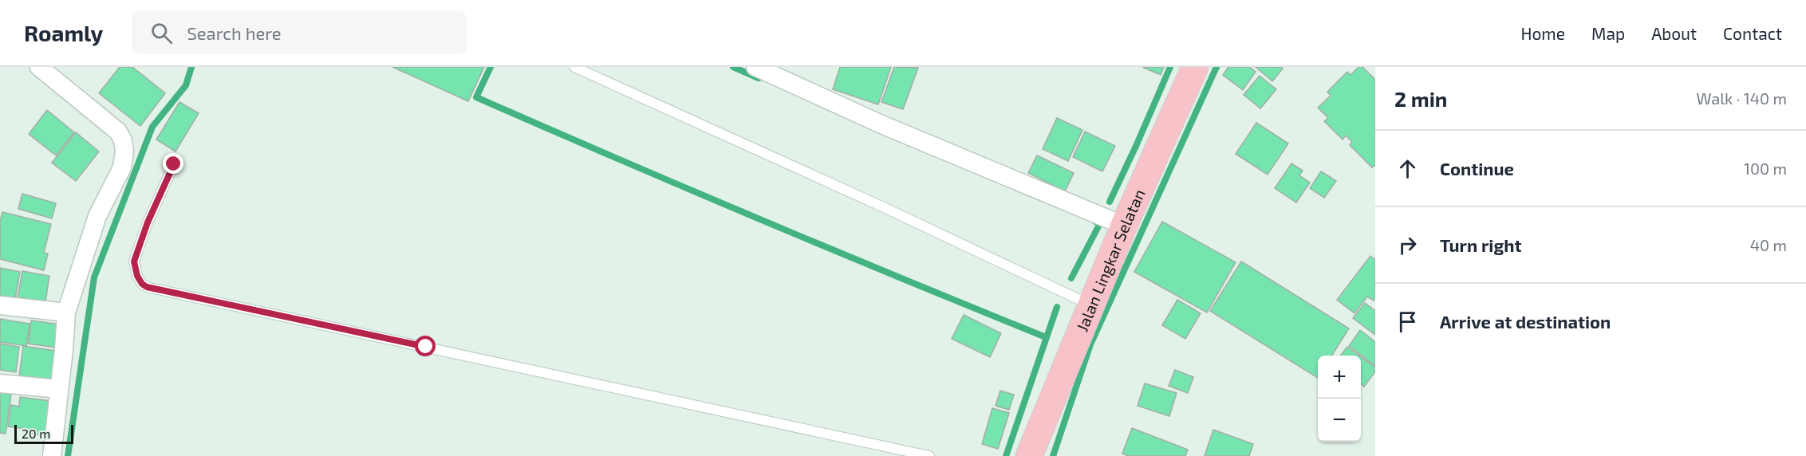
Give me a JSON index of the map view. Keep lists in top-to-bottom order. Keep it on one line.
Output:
{"streets":{"highway":["Jalan Lingkar Selatan"]},"scale_bar":"20 m","page":{"header":"Roamly","search":"Search here","nav":["Home","Map","About","Contact"],"heading":["2 min","Walk · 140 m"],"list":[["Continue","100 m"],["Turn right","40 m"],"Arrive at destination"],"map_buttons":["+","−"],"scale":"20 m"}}
